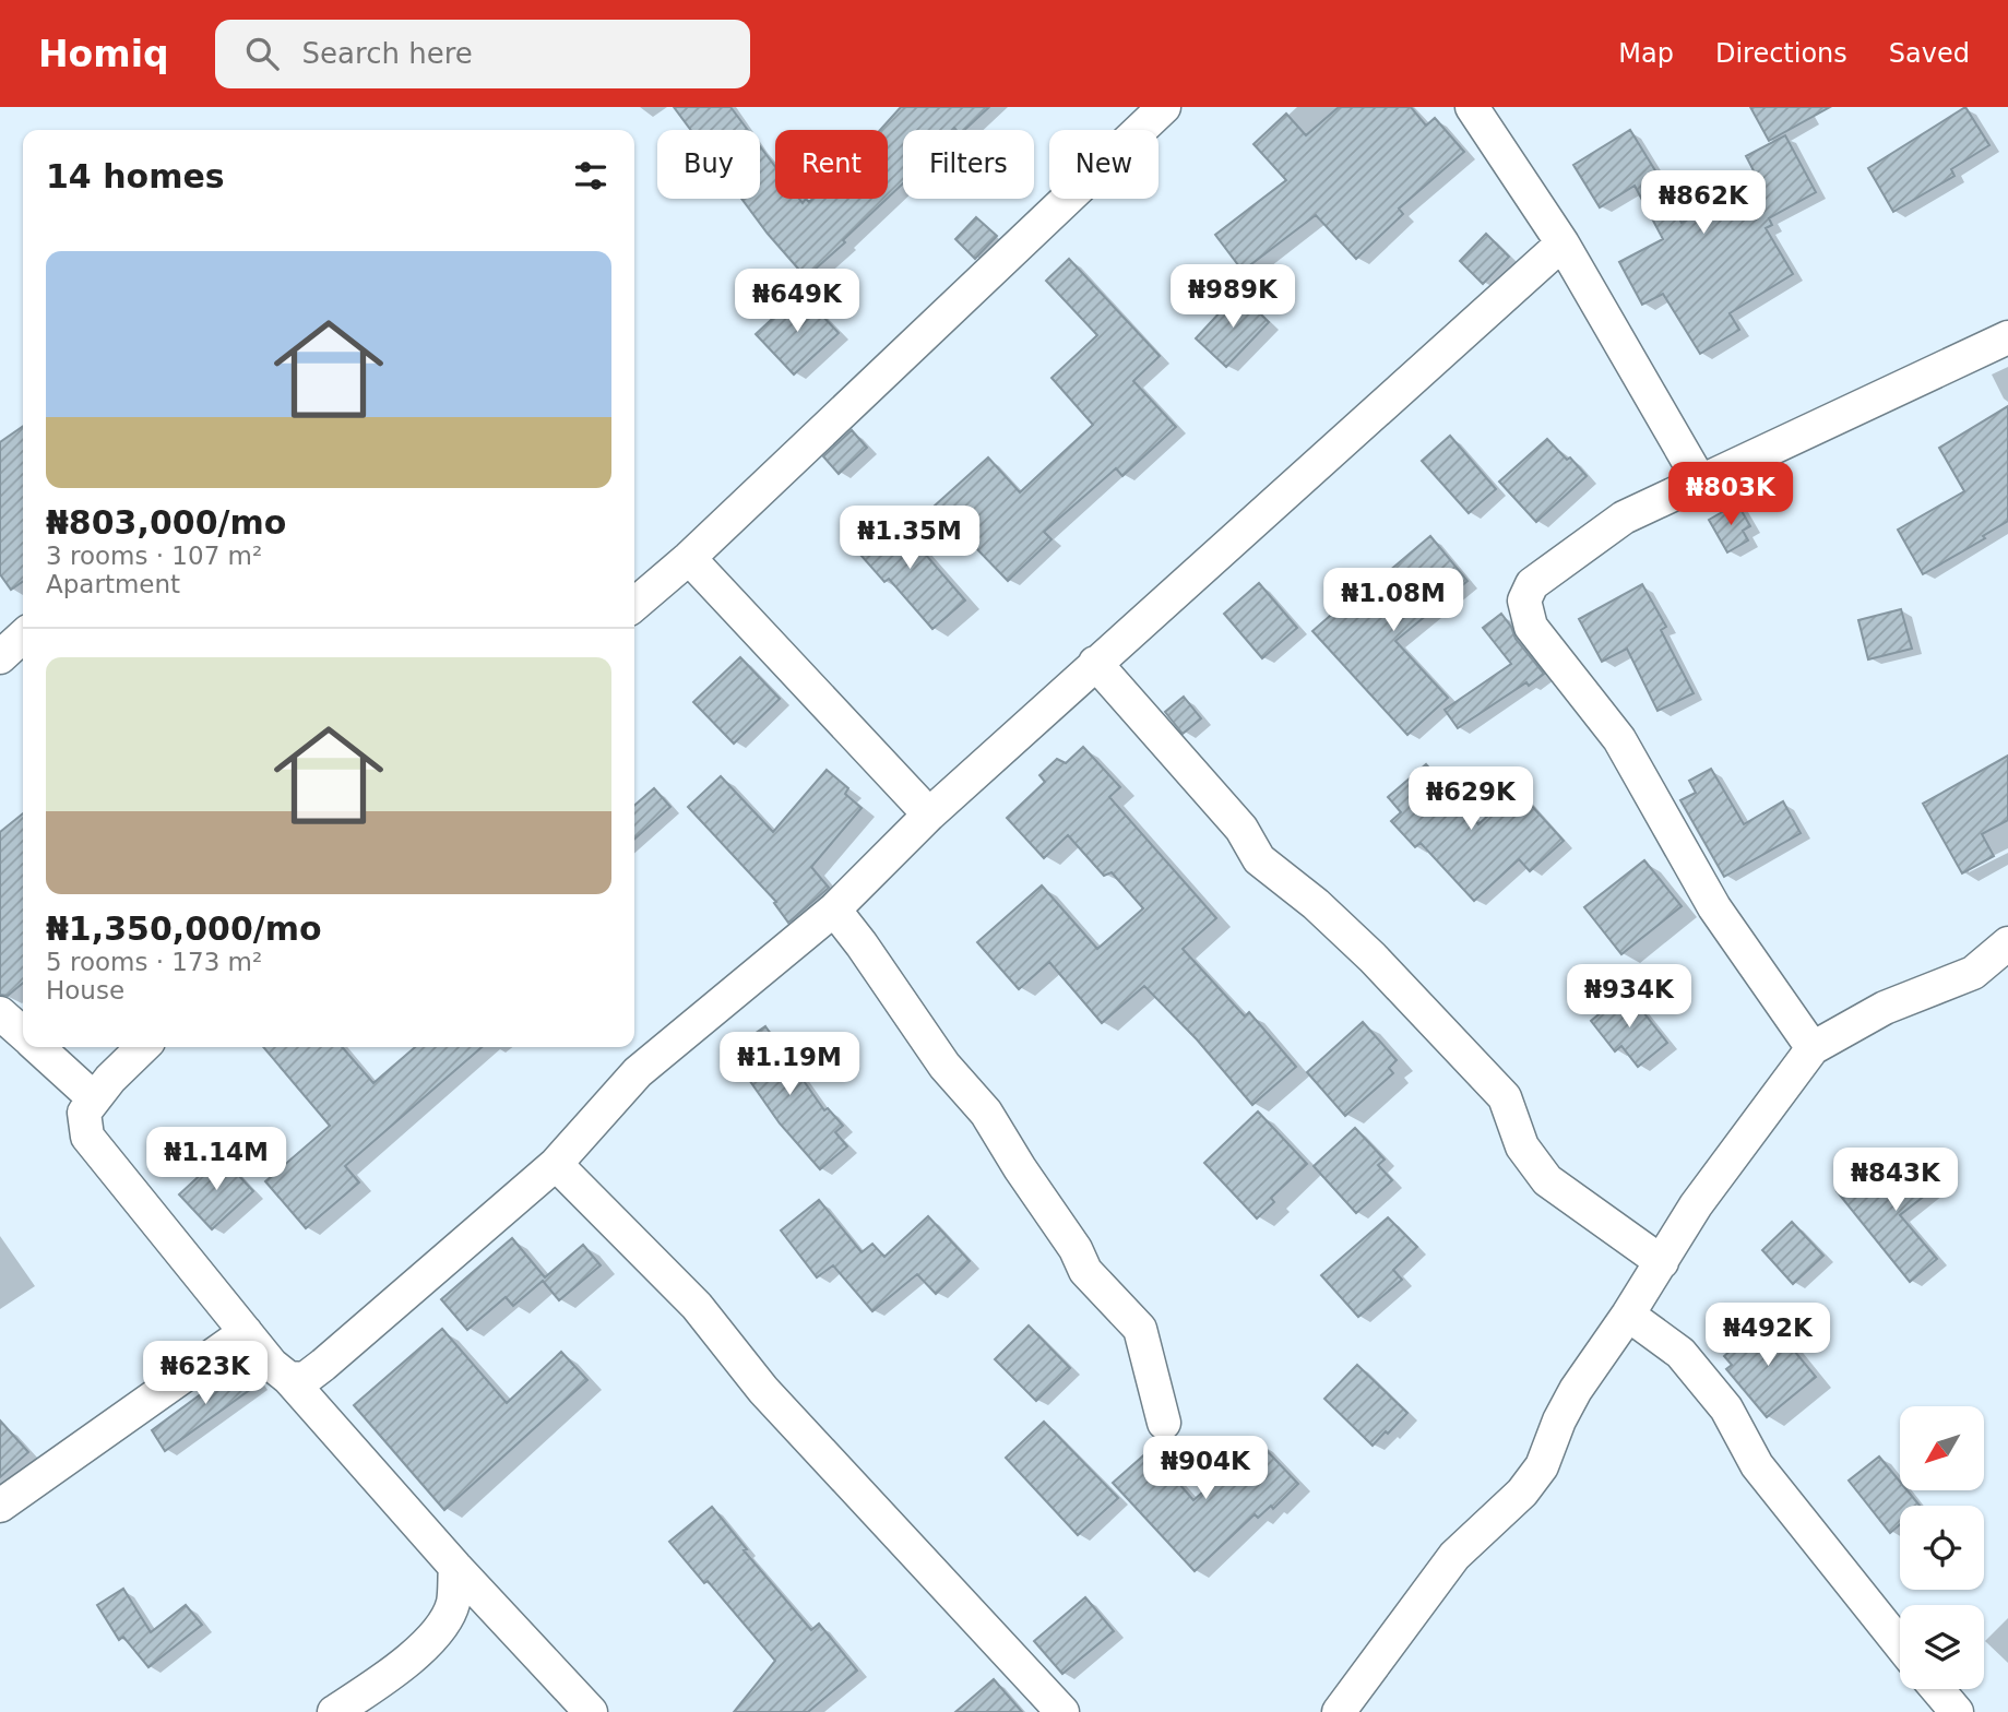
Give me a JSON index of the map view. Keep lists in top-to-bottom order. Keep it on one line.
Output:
{"north":"bottom left","page":{"header":"Homiq","search":"Search here","nav":["Map","Directions","Saved"],"chip":["Buy","Rent","Filters","New"],"heading":"14 homes","price":["₦862K","₦989K","₦649K","₦803K","₦1.35M","₦1.08M","₦629K","₦934K","₦1.19M","₦1.14M","₦843K","₦492K","₦623K","₦904K"],"list":[{"name":"₦803,000/mo","note":"3 rooms · 107 m² · Apartment"},{"name":"₦1,350,000/mo","note":"5 rooms · 173 m² · House"}]}}
